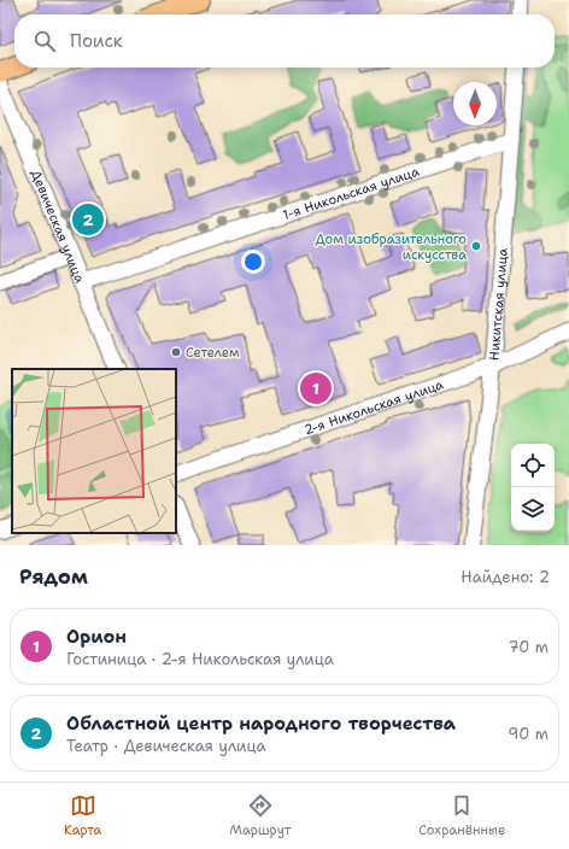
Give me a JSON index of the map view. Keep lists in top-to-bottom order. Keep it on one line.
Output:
{"streets":{"street":["1-я Никольская улица","Девическая улица","Никитская улица","2-я Никольская улица"]},"crossings":[["1-я Никольская улица","Девическая улица"],["1-я Никольская улица","Никитская улица"],["Никитская улица","2-я Никольская улица"]],"places":["Дом изобразительного искусства","Сетелем"],"north":"bottom","page":{"search":"Поиск","pins":["2","1"],"heading":["Рядом","Найдено: 2"],"list":[{"mark":"1","name":"Орион","note":"Гостиница · 2-я Никольская улица","value":"70 m"},{"mark":"2","name":"Областной центр народного творчества","note":"Театр · Девическая улица","value":"90 m"}],"nav":["Карта","Маршрут","Сохранённые"]}}
